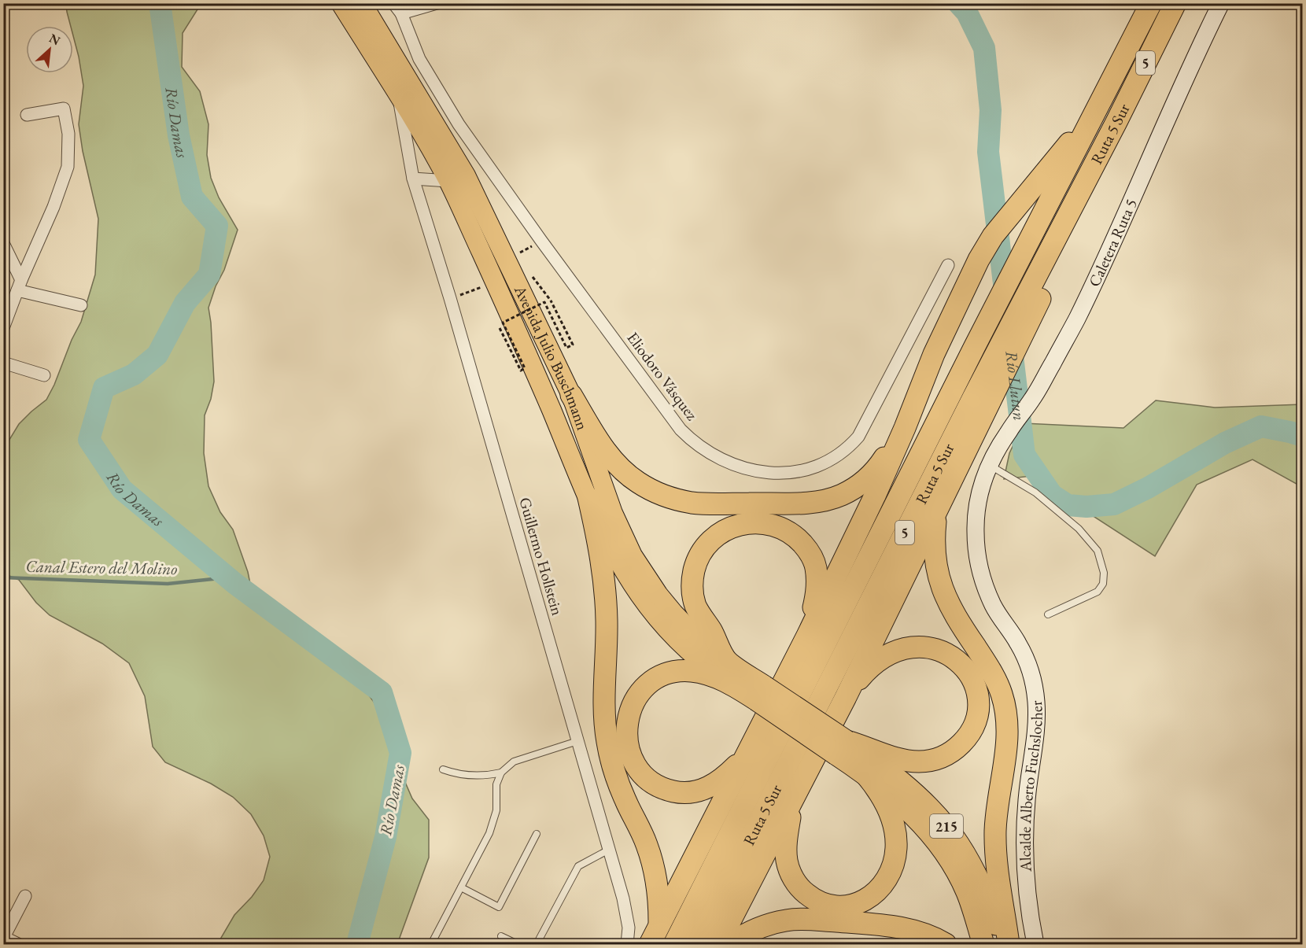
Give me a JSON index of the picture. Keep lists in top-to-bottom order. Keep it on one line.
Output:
{"streets":{"highway":["5","Ruta 5 Sur","Avenida Julio Buschmann","215"],"street":["Caletera Ruta 5","Eliodoro Vásquez","Guillermo Hollstein","Alcalde Alberto Fuchslocher"]},"crossings":[["Caletera Ruta 5","Alcalde Alberto Fuchslocher"],["Avenida Julio Buschmann","Guillermo Hollstein"]],"water":["Río Damas","Río Llutun","Canal Estero del Molino"],"north":"top right"}
